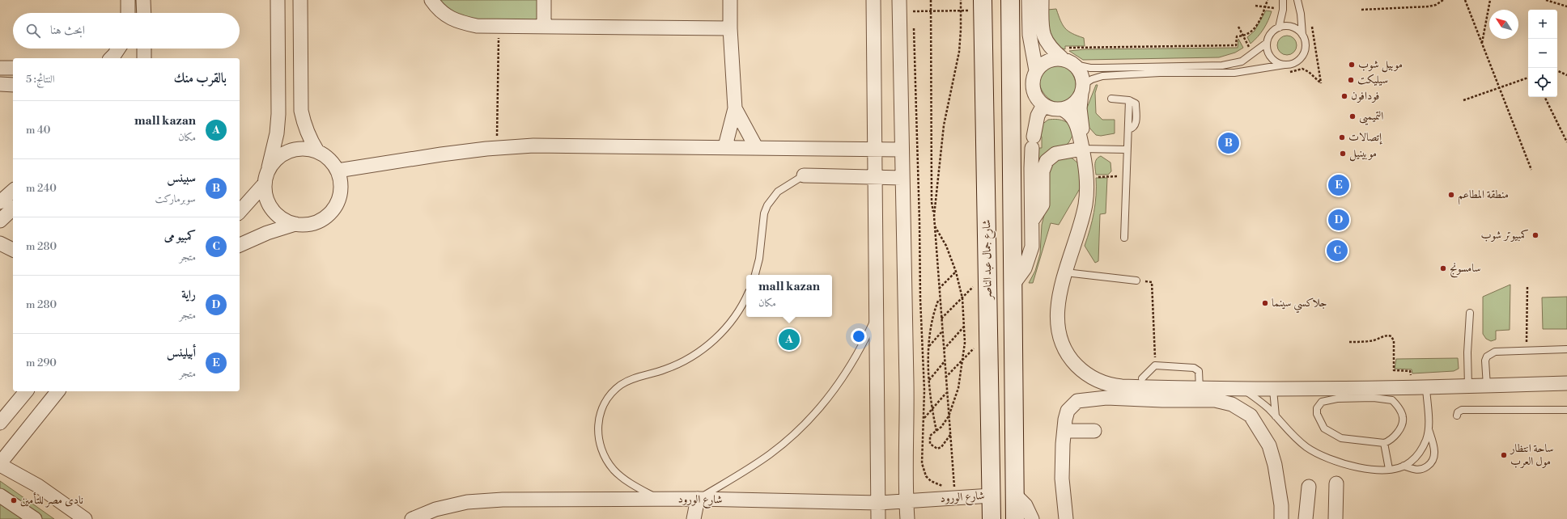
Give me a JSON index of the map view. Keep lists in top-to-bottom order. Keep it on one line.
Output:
{"streets":{"main road":["شارع جمال عبد الناصر"],"street":["شارع الورود"]},"crossings":[["شارع جمال عبد الناصر","شارع الورود"]],"places":["موبيل شوب","سيليكت","فودافون","التميميى","إتصالات","موبينيل","منطقة المطاعم","كمبيوتر شوب","سامسونج","جلاكسي سينما","ساحة انتظار مول العرب","نادى مصر للتأمين"],"north":"top left","page":{"map_buttons":["+","−"],"search":"ابحث هنا","heading":["بالقرب منك","النتائج: 5"],"list":[{"mark":"A","name":"mall kazan","note":"مكان","value":"40 m"},{"mark":"B","name":"سبينس","note":"سوبرماركت","value":"240 m"},{"mark":"C","name":"كمبيو مى","note":"متجر","value":"280 m"},{"mark":"D","name":"راية","note":"متجر","value":"280 m"},{"mark":"E","name":"أبيلينس","note":"متجر","value":"290 m"}],"pins":["B","E","D","C","A"],"popup":["mall kazan","مكان"]}}
